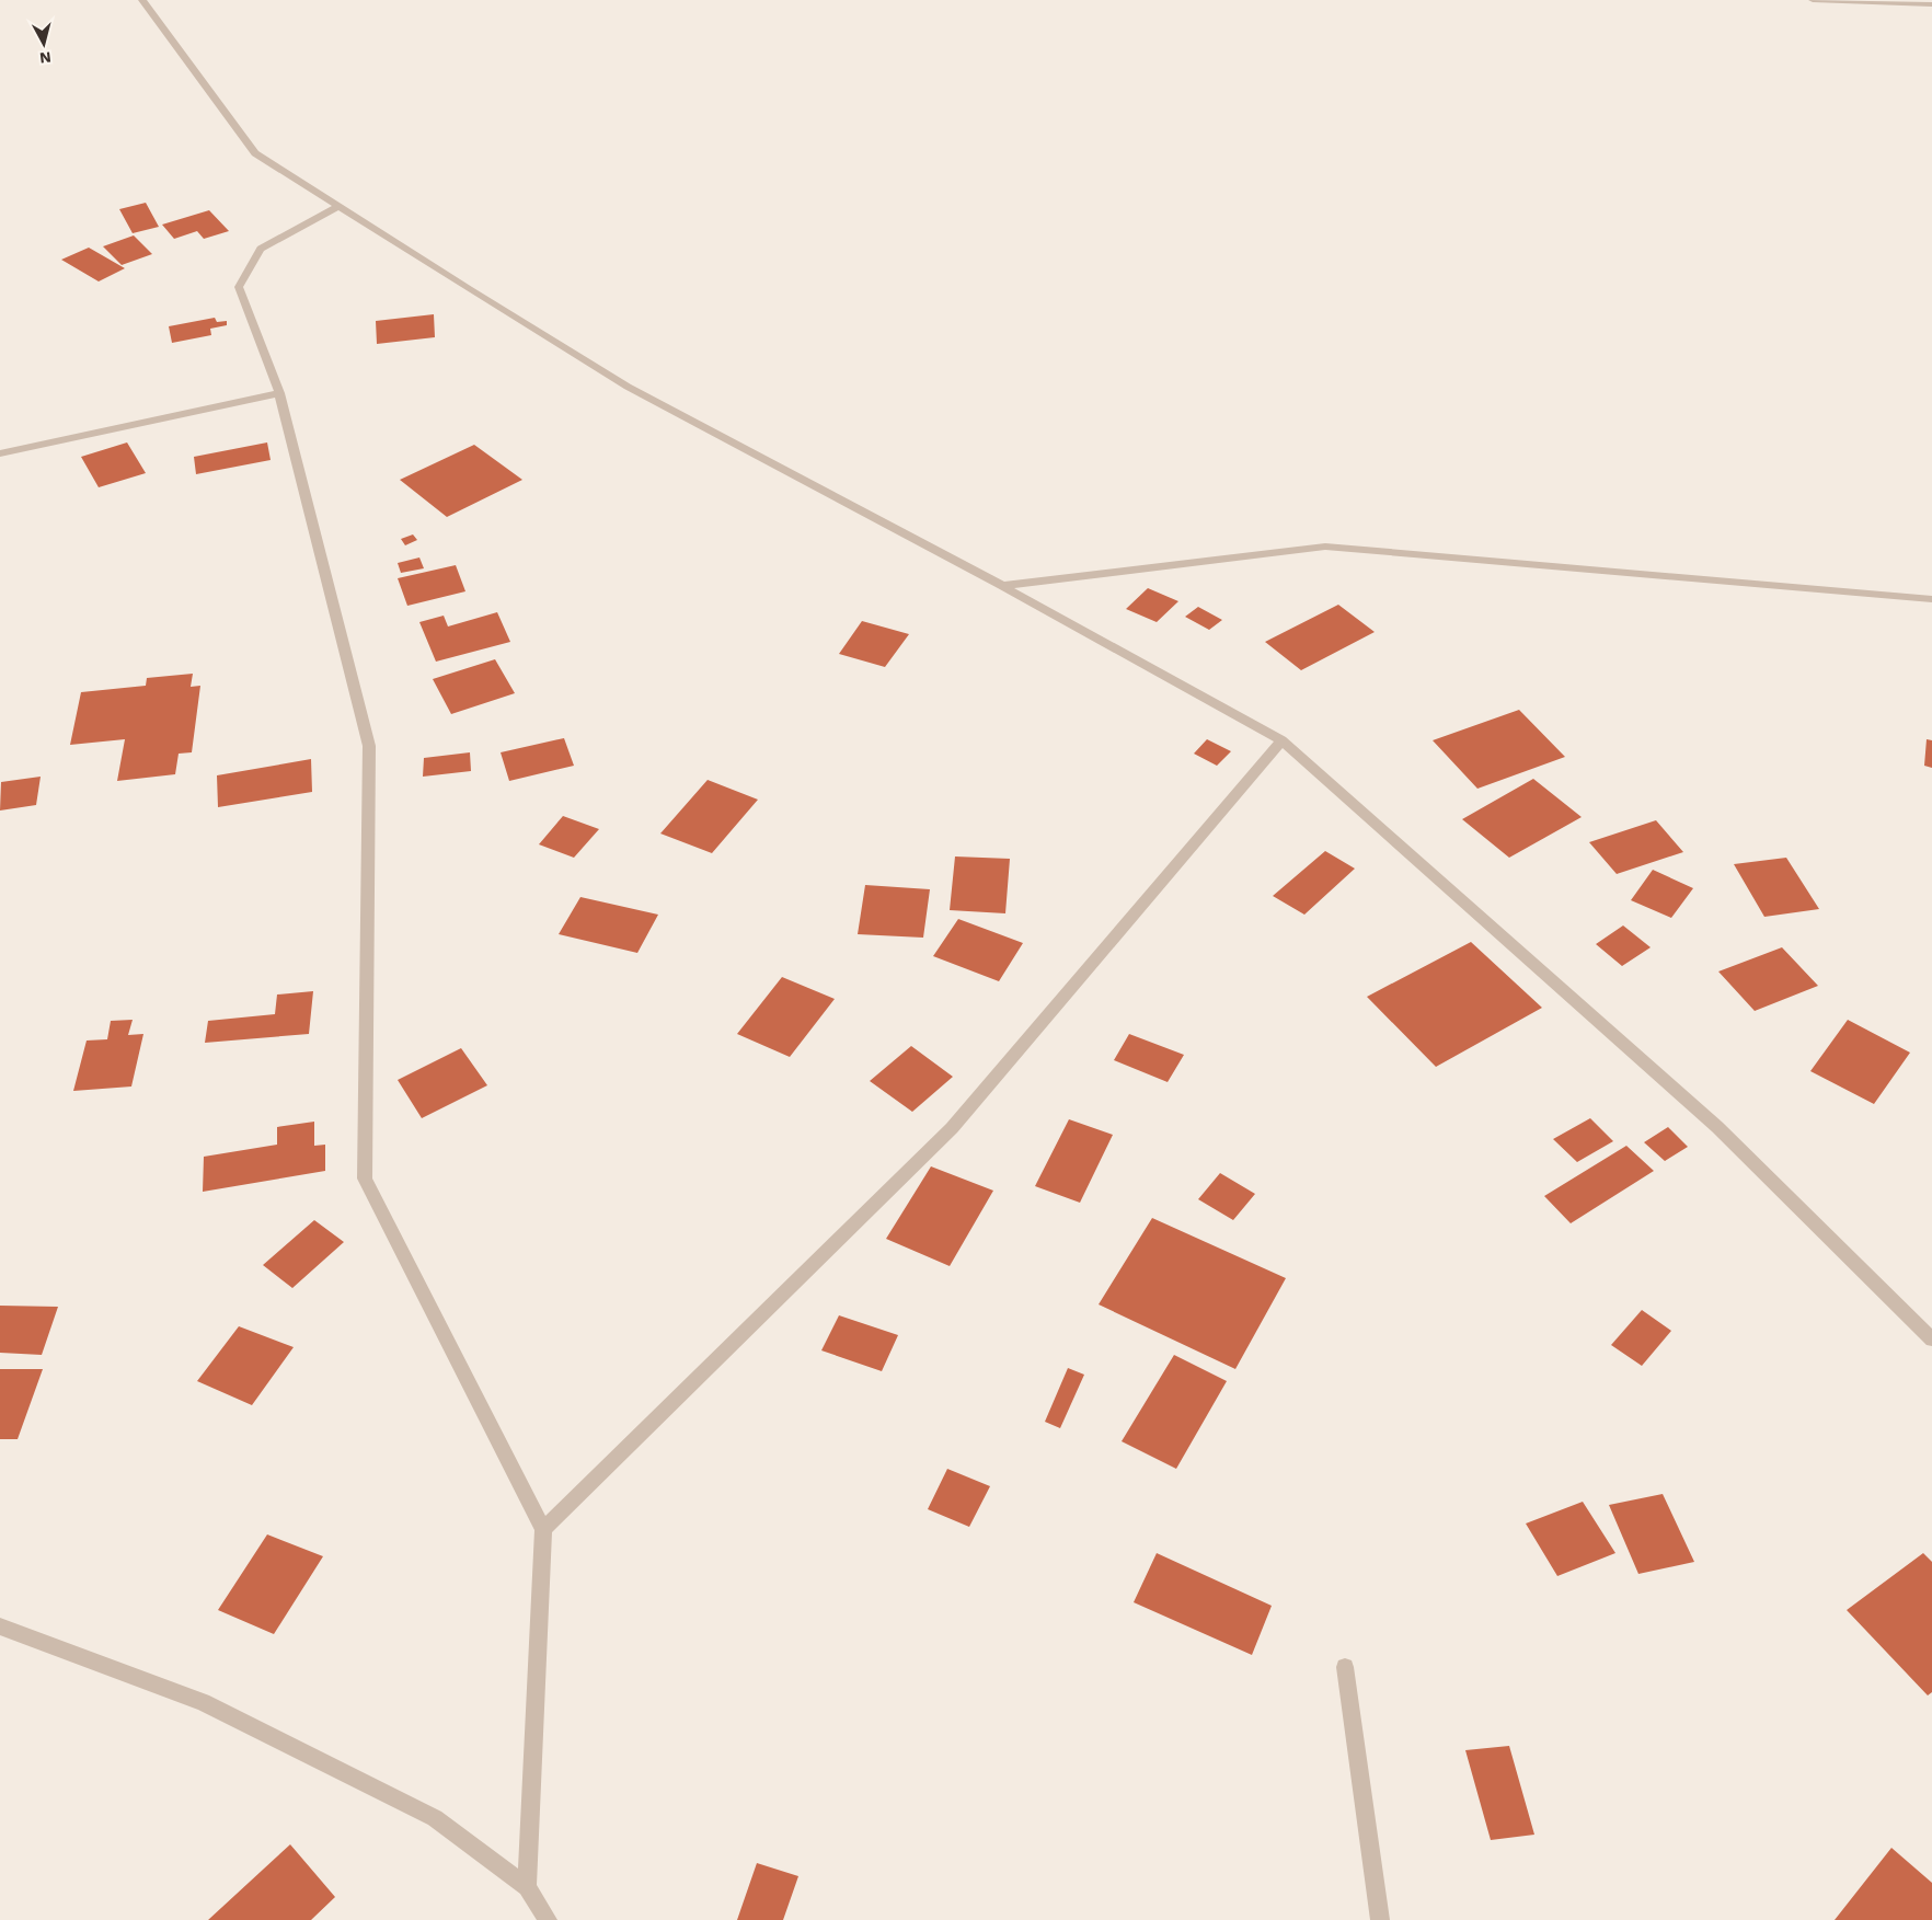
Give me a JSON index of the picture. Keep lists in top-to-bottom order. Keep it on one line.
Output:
{"north":"bottom"}
